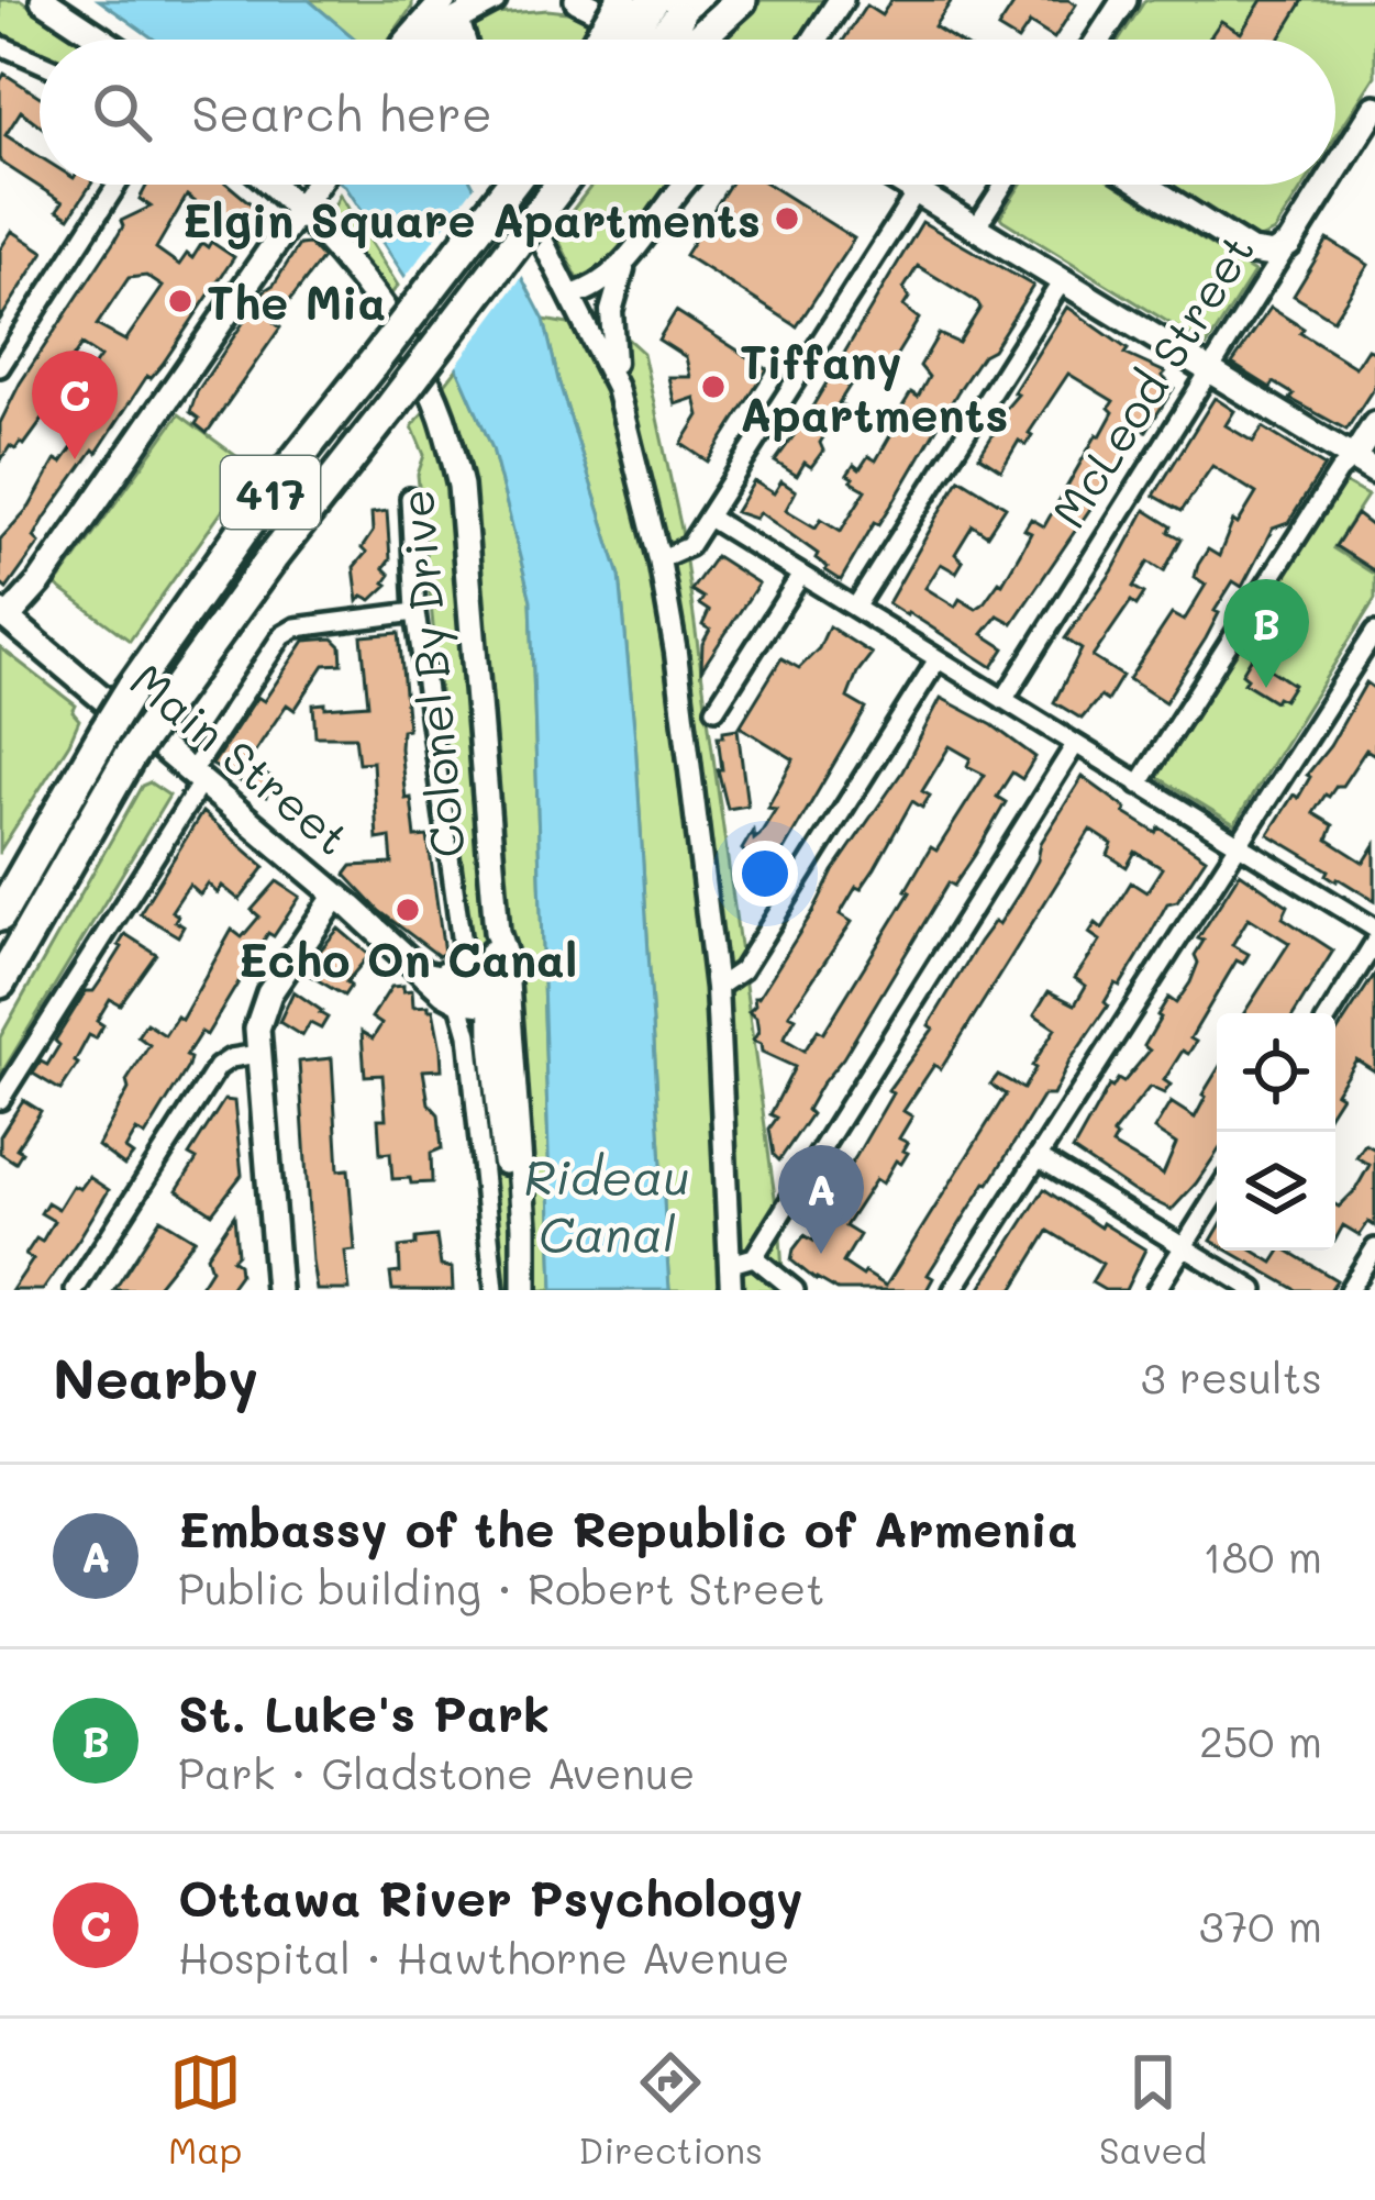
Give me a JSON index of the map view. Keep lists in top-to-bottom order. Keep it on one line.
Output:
{"streets":{"highway":["417"],"main road":["McLeod Street","Colonel By Drive","Main Street"]},"water":["Rideau Canal"],"places":["Elgin Square Apartments","The Mia","Tiffany Apartments","Echo On Canal"],"page":{"search":"Search here","pins":["C","B","A"],"heading":["Nearby","3 results"],"list":[{"mark":"A","name":"Embassy of the Republic of Armenia","note":"Public building · Robert Street","value":"180 m"},{"mark":"B","name":"St. Luke's Park","note":"Park · Gladstone Avenue","value":"250 m"},{"mark":"C","name":"Ottawa River Psychology","note":"Hospital · Hawthorne Avenue","value":"370 m"}],"nav":["Map","Directions","Saved"]}}
